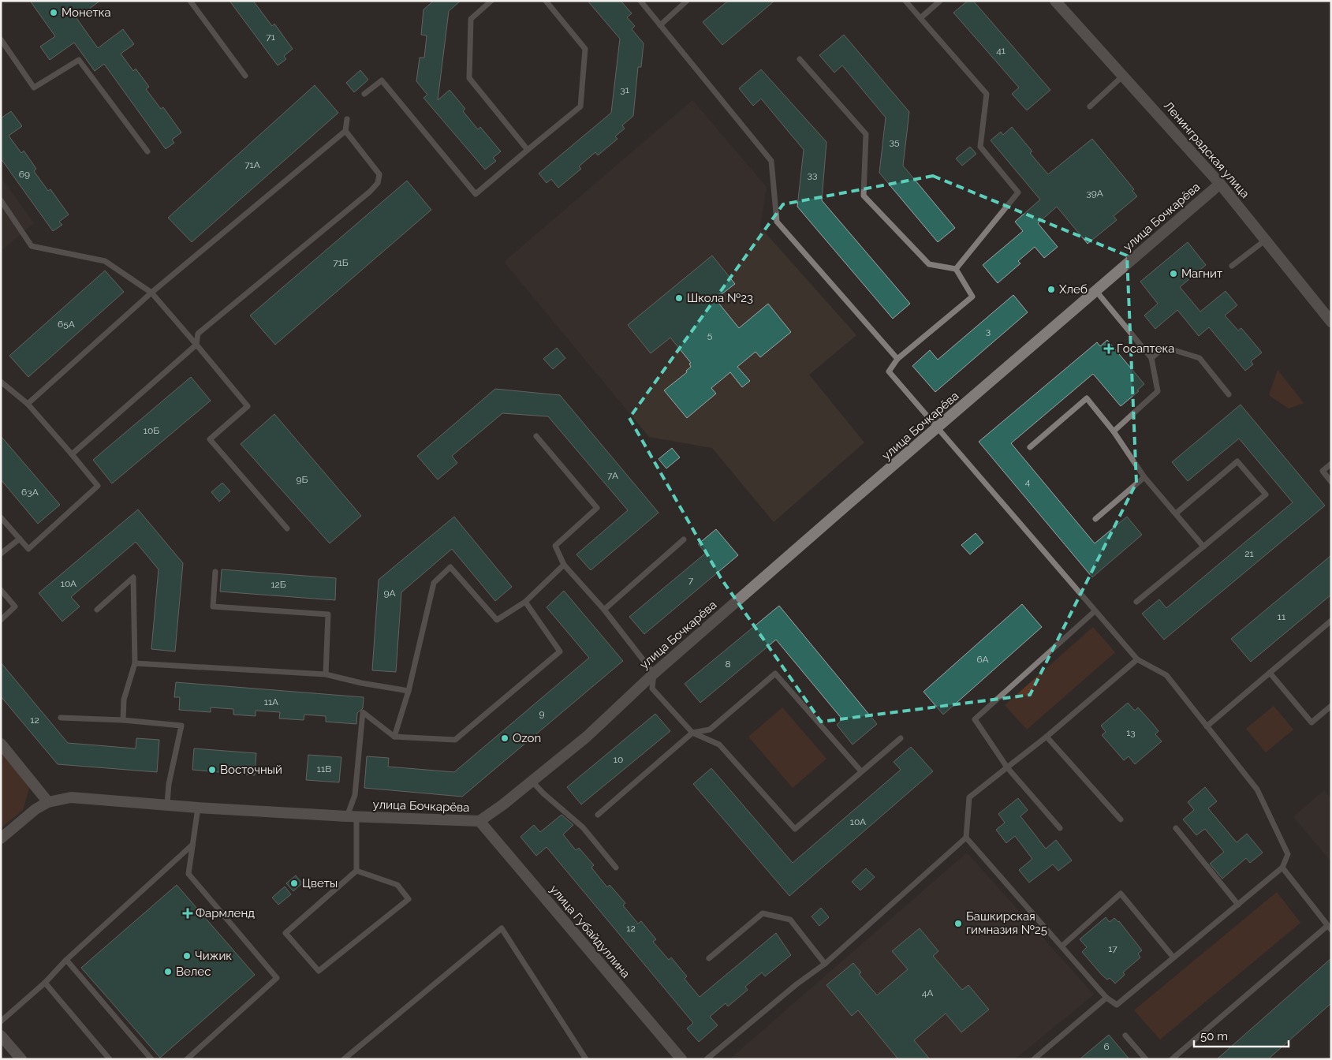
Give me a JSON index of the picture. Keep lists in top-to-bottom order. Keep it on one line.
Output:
{"streets":{"street":["Ленинградская улица","улица Бочкарёва","улица Губайдуллина"]},"crossings":[["Ленинградская улица","улица Бочкарёва"],["улица Бочкарёва","улица Губайдуллина"]],"places":{"other":["Монетка","Магнит","Хлеб","Школа №23","Ozon","Восточный","Цветы","Башкирская гимназия №25","Чижик","Велес"],"health":["Госаптека","Фармленд"]},"house_numbers":["71","41","31","35","71А","69","33","39А","71Б","65А","3","5","10Б","7А","9Б","4","63А","21","7","10А","12Б","9А","11","6А","8","11А","9","12","13","10","11В","10А","12","17","4А","6"],"scale_bar":"50 m"}
